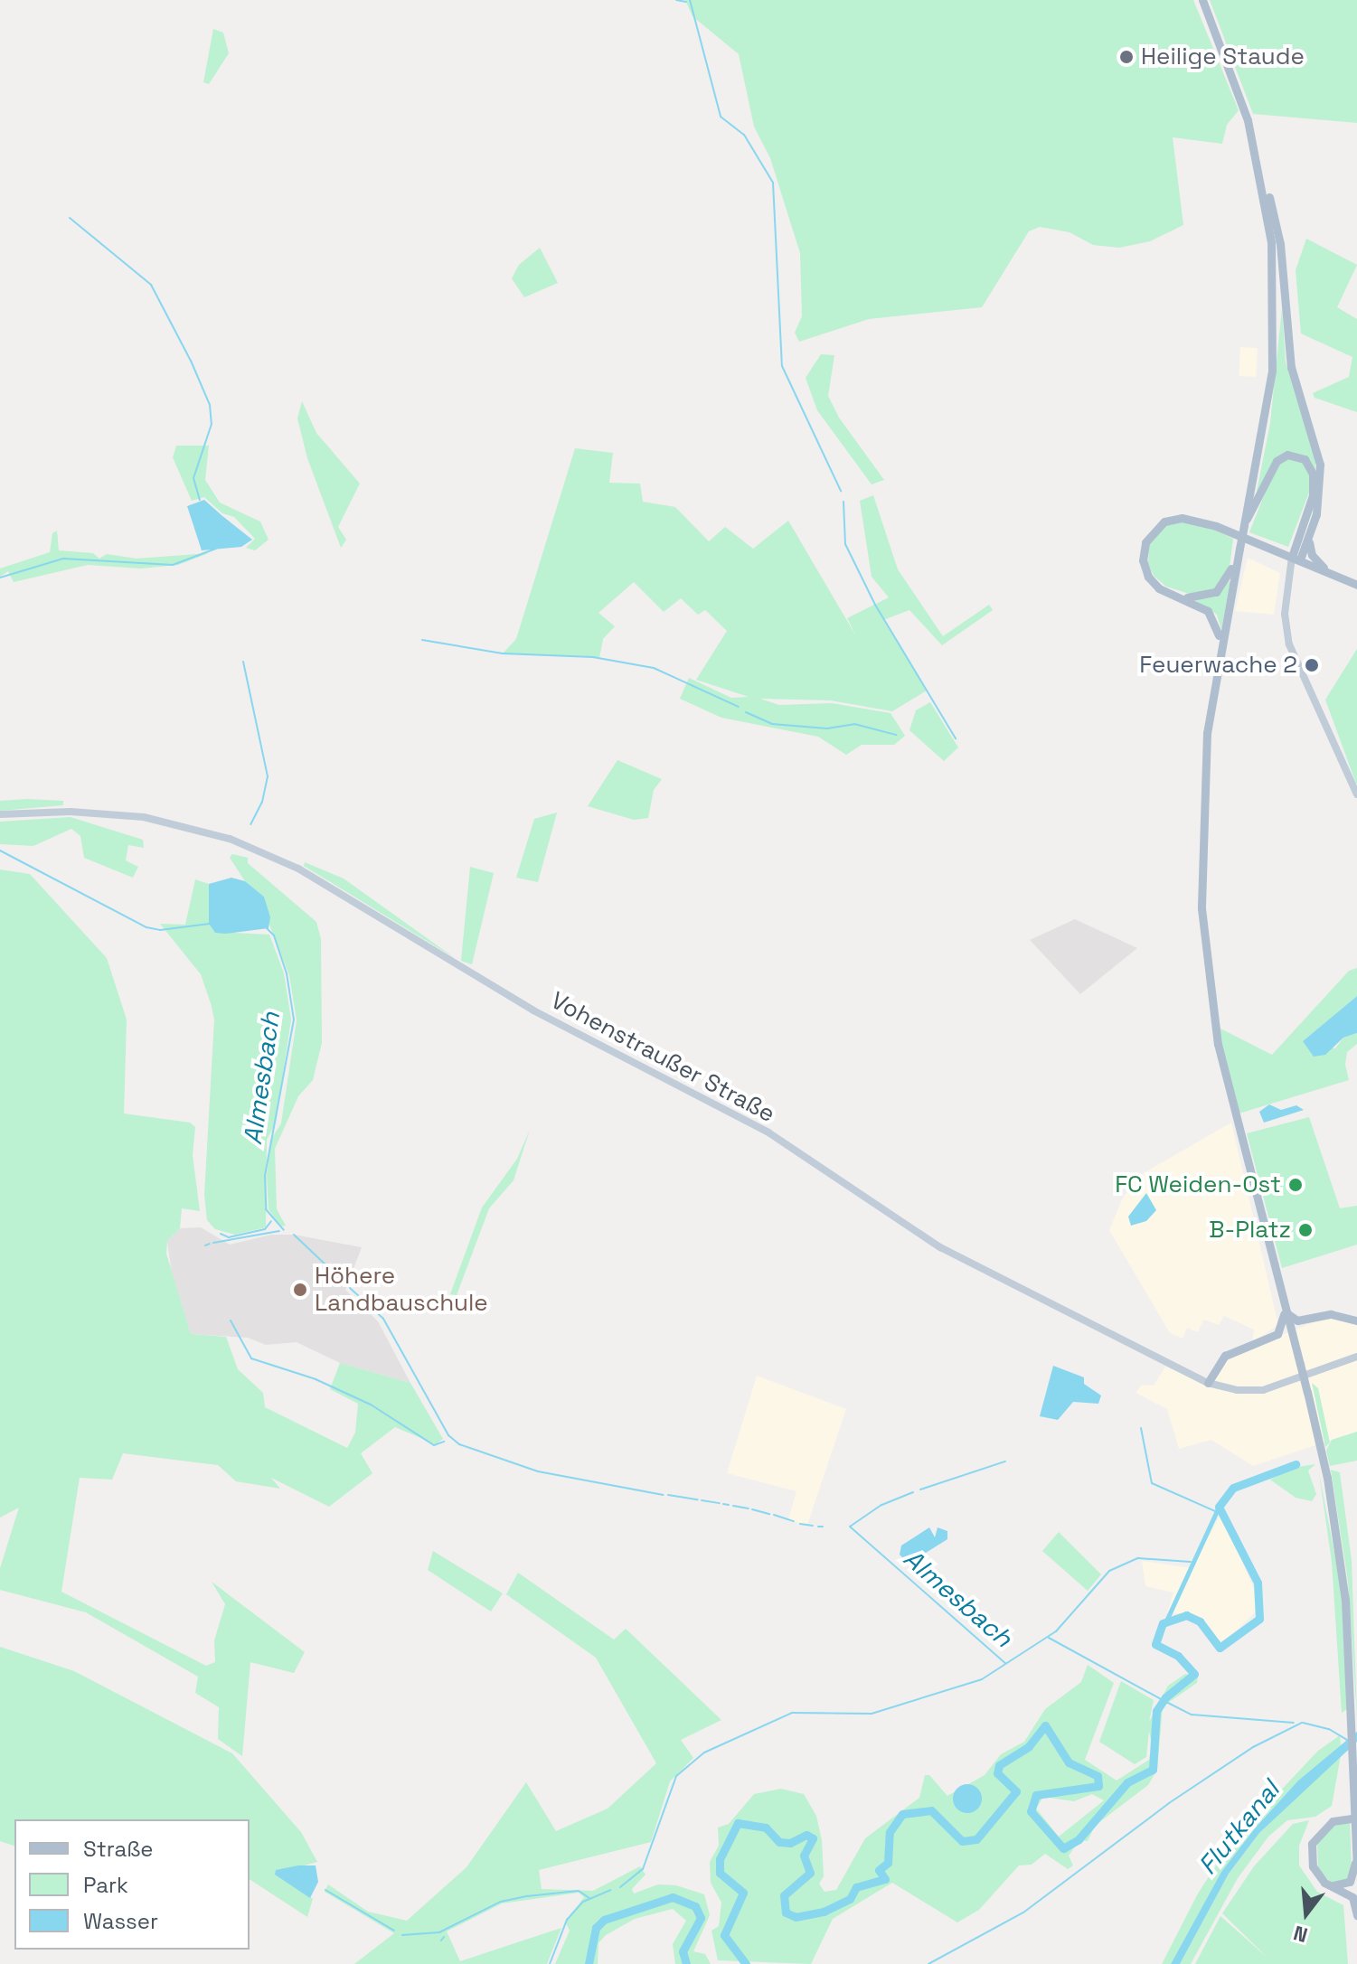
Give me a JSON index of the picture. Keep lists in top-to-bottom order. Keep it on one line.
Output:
{"streets":{"main road":["Vohenstraußer Straße"]},"water":["Almesbach","Flutkanal"],"places":["Heilige Staude","Feuerwache 2","FC Weiden-Ost","B-Platz","Höhere Landbauschule"],"legend":["Straße","Park","Wasser"],"north":"bottom"}
